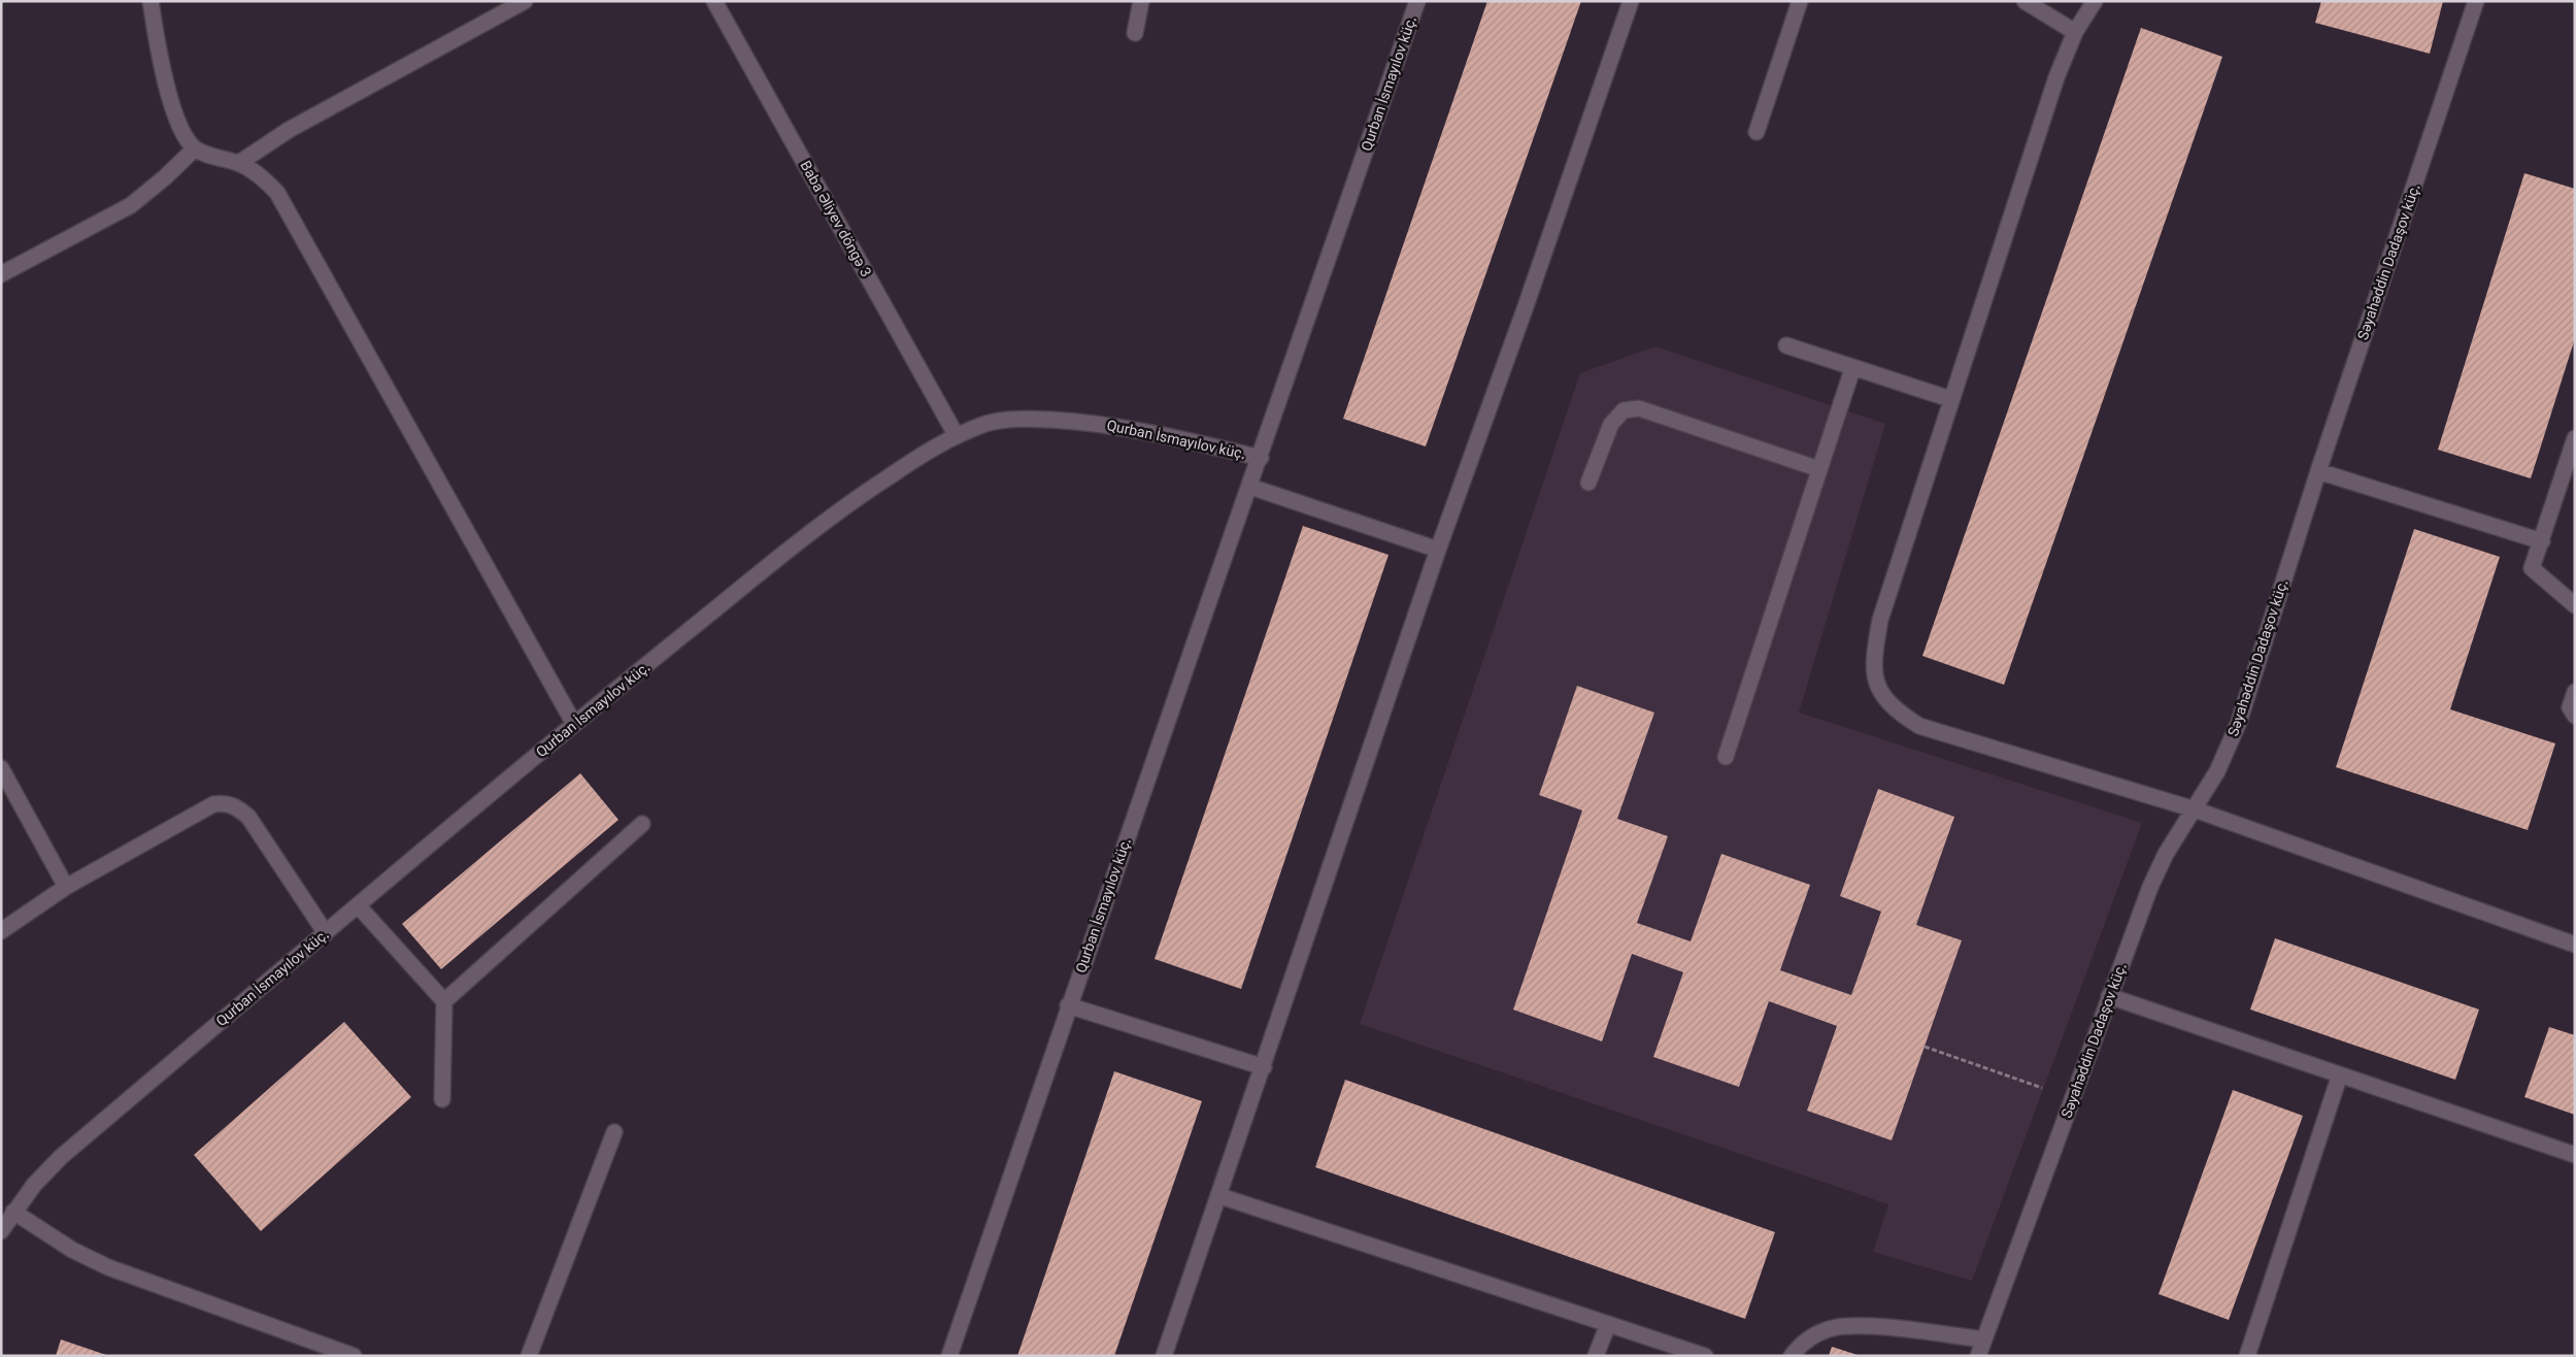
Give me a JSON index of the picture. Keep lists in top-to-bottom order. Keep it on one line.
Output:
{"streets":{"street":["Qurban İsmayılov küç.","Baba Əliyev döngə 3","Səyahəddin Dadaşov küç."]},"crossings":[["Qurban İsmayılov küç.","Baba Əliyev döngə 3"]]}
